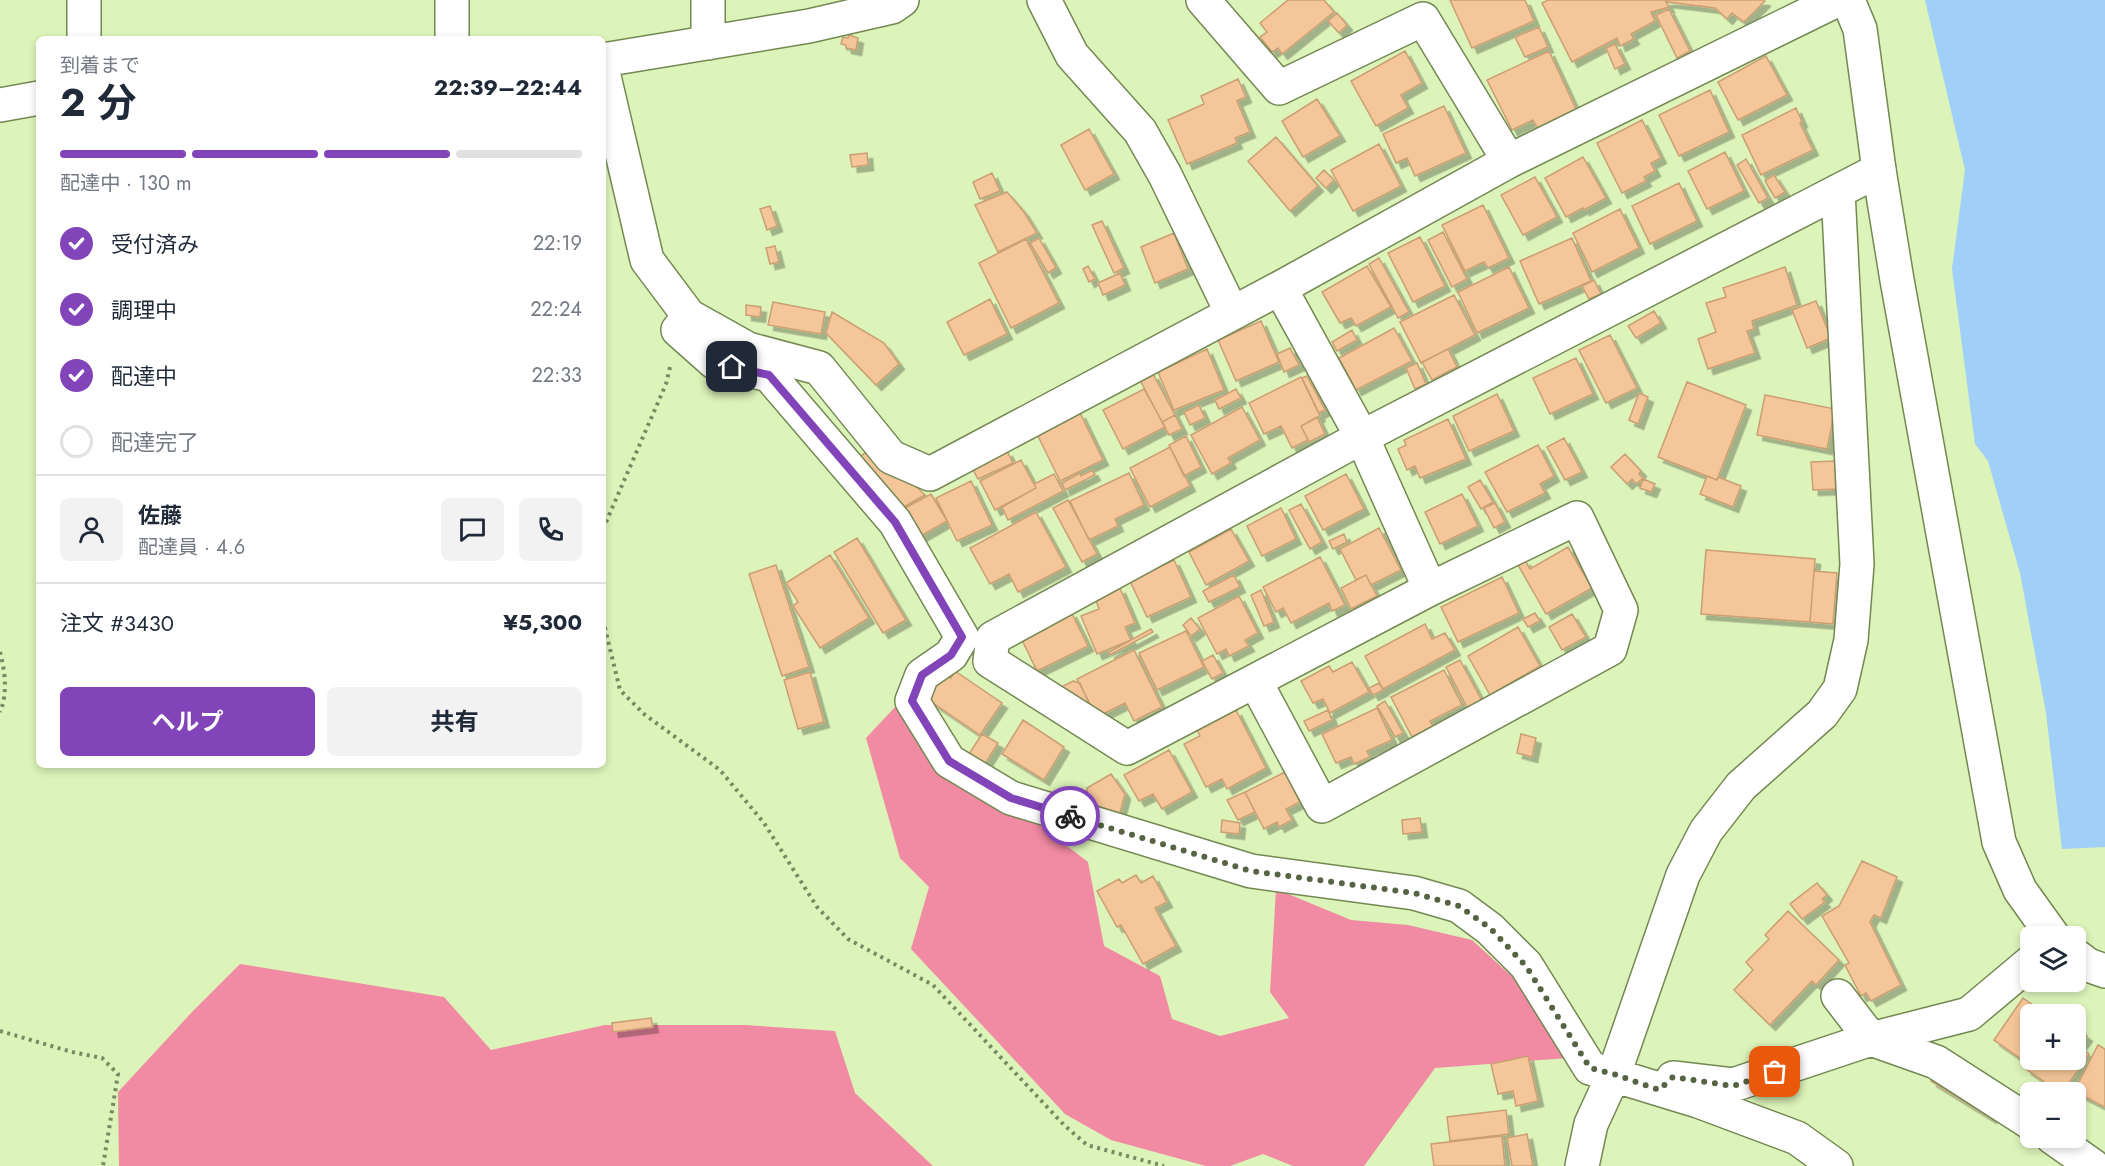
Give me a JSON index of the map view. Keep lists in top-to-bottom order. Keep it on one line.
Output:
{"page":{"heading":["2 分","到着まで","22:39–22:44"],"panel":["佐藤","配達員 · 4.6","注文 #3430","¥5,300"],"bar":"配達中 · 130 m","list":[["受付済み","22:19"],["調理中","22:24"],["配達中","22:33"],"配達完了"],"buttons":["ヘルプ","共有"],"map_buttons":["+","−"]}}
